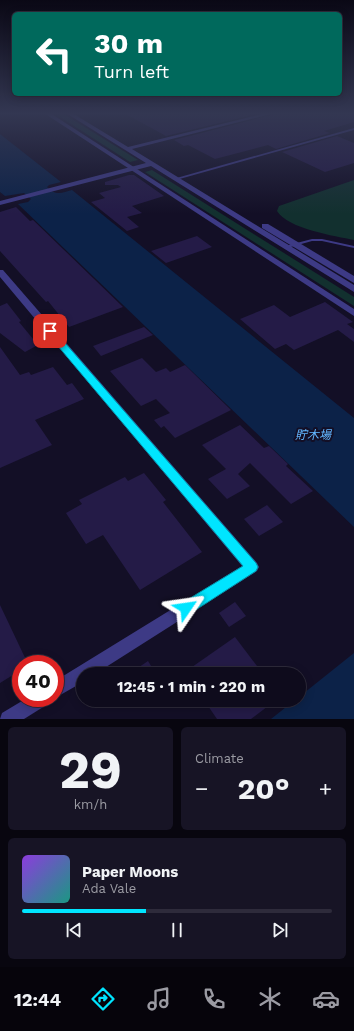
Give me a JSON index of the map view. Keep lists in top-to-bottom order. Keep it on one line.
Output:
{"water":["貯木場"],"page":{"turn":["30 m","Turn left"],"limit":"40","trip":"12:45 · 1 min · 220 m","tile":[["29","km/h"],"Climate"],"heat":["−","20°","+"],"song":["Paper Moons","Ada Vale"],"tabs":"12:44"}}
